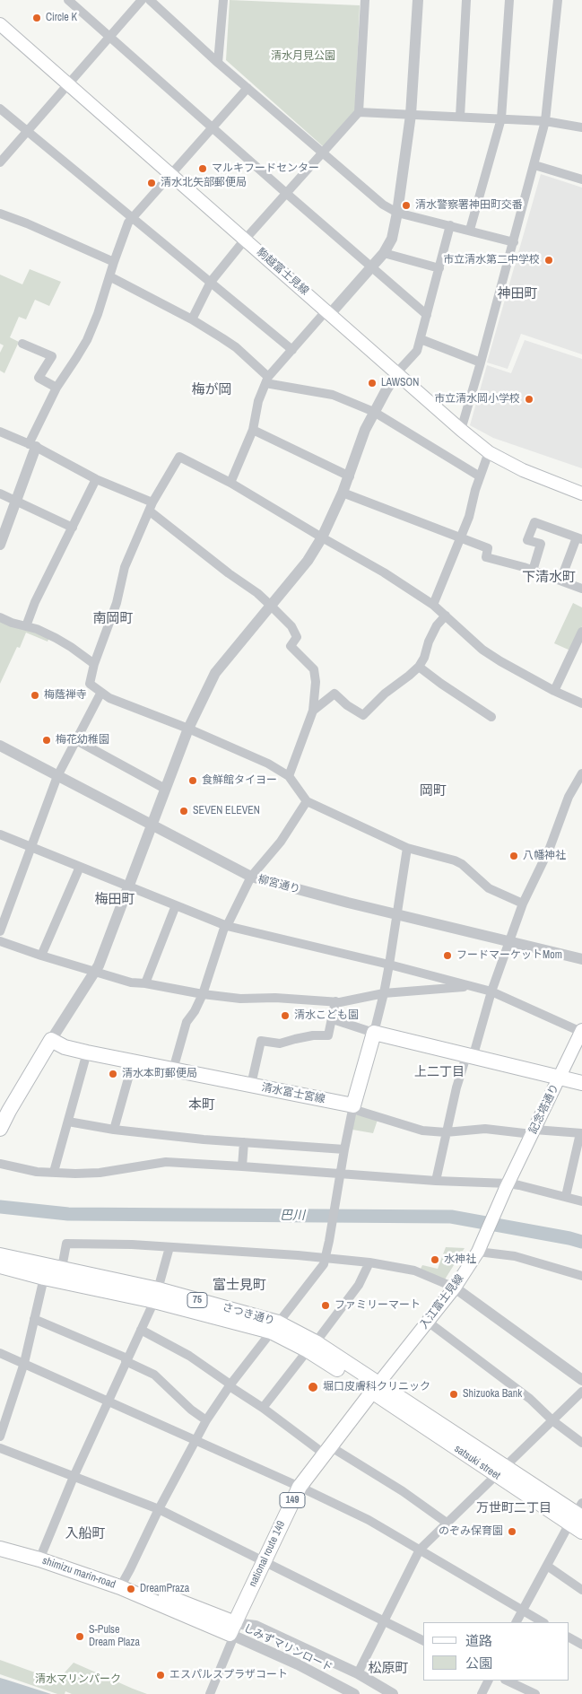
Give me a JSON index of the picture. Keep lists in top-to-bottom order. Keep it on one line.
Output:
{"streets":{"main road":["駒越富士見線","清水富士宮線","記念塔通り","75","入江富士見線","さつき通り","satsuki street","149","national route 149","shimizu marin-road"],"street":["柳宮通り","しみずマリンロード"]},"crossings":[["記念塔通り","入江富士見線"],["入江富士見線","さつき通り"],["入江富士見線","satsuki street"],["入江富士見線","national route 149"],["さつき通り","satsuki street"],["さつき通り","national route 149"],["satsuki street","national route 149"],["national route 149","shimizu marin-road"],["national route 149","しみずマリンロード"],["shimizu marin-road","しみずマリンロード"]],"districts":["神田町","梅が岡","下清水町","南岡町","岡町","梅田町","上二丁目","本町","富士見町","万世町二丁目","入船町","松原町"],"water":["巴川"],"parks":["清水月見公園","清水マリンパーク"],"places":["Circle K","マルキフードセンター","清水北矢部郵便局","清水警察署神田町交番","市立清水第二中学校","LAWSON","市立清水岡小学校","梅蔭禅寺","梅花幼稚園","食鮮館タイヨー","SEVEN ELEVEN","八幡神社","フードマーケットMom","清水こども園","清水本町郵便局","水神社","ファミリーマート","堀口皮膚科クリニック","Shizuoka Bank","のぞみ保育園","DreamPraza","S-Pulse Dream Plaza","エスパルスプラザコート"],"legend":["道路","公園"]}
